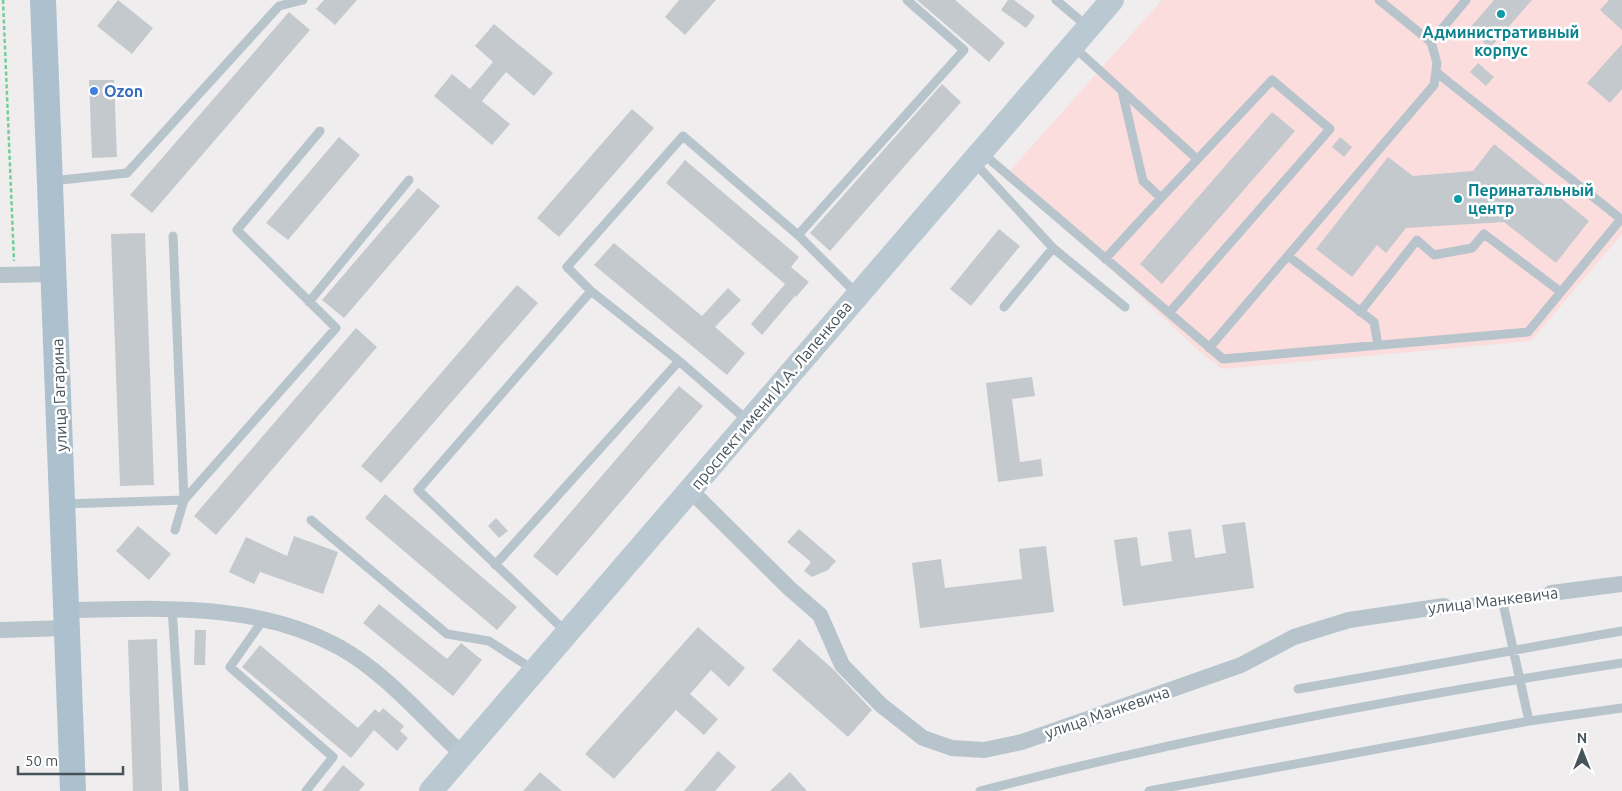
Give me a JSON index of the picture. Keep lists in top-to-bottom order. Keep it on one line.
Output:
{"streets":{"main road":["улица Гагарина","проспект имени И.А. Лапенкова"],"street":["улица Манкевича"]},"crossings":[["проспект имени И.А. Лапенкова","улица Манкевича"]],"places":["Административный корпус","Ozon","Перинатальный центр"],"scale_bar":"50 m","north":"top"}
